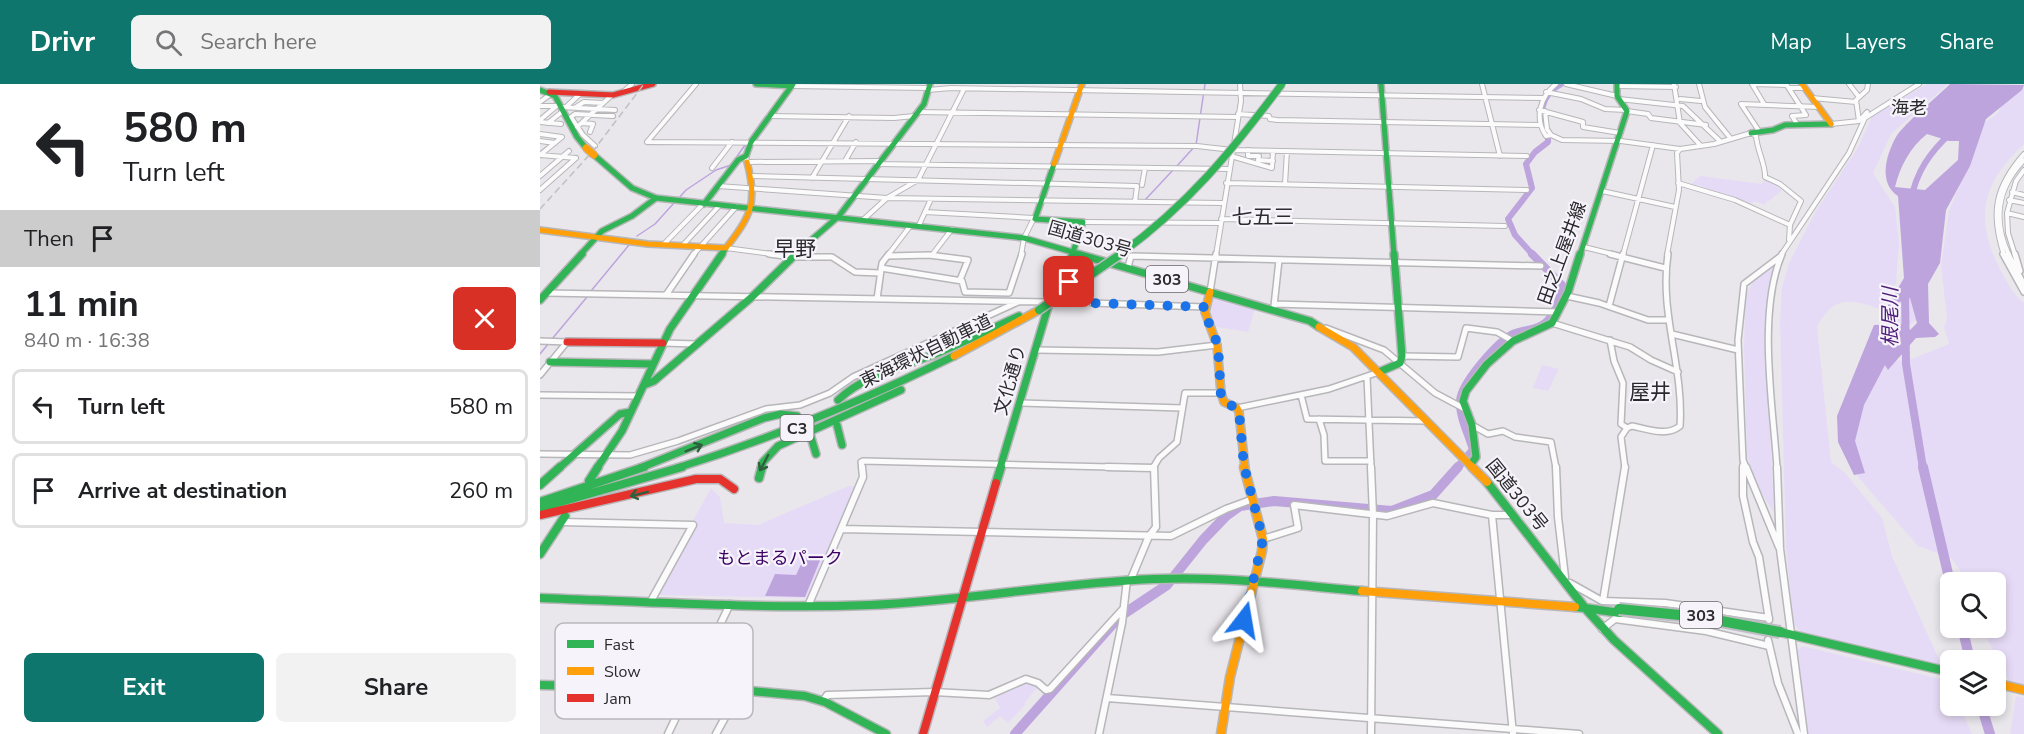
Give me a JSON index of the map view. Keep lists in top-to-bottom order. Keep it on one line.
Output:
{"streets":{"main road":["国道303号","田之上屋井線","303","東海環状自動車道","文化通り","C3"]},"crossings":[["国道303号","303"],["国道303号","文化通り"]],"districts":["海老","七五三","早野","屋井"],"water":["根尾川"],"parks":["もとまるパーク"],"legend":["Fast","Slow","Jam"],"page":{"header":"Drivr","search":"Search here","nav":["Map","Layers","Share"],"turn":["580 m","Turn left"],"then":"Then","heading":["11 min","840 m · 16:38"],"list":[{"name":"Turn left","value":"580 m"},{"name":"Arrive at destination","value":"260 m"}],"buttons":["Exit","Share"]}}
